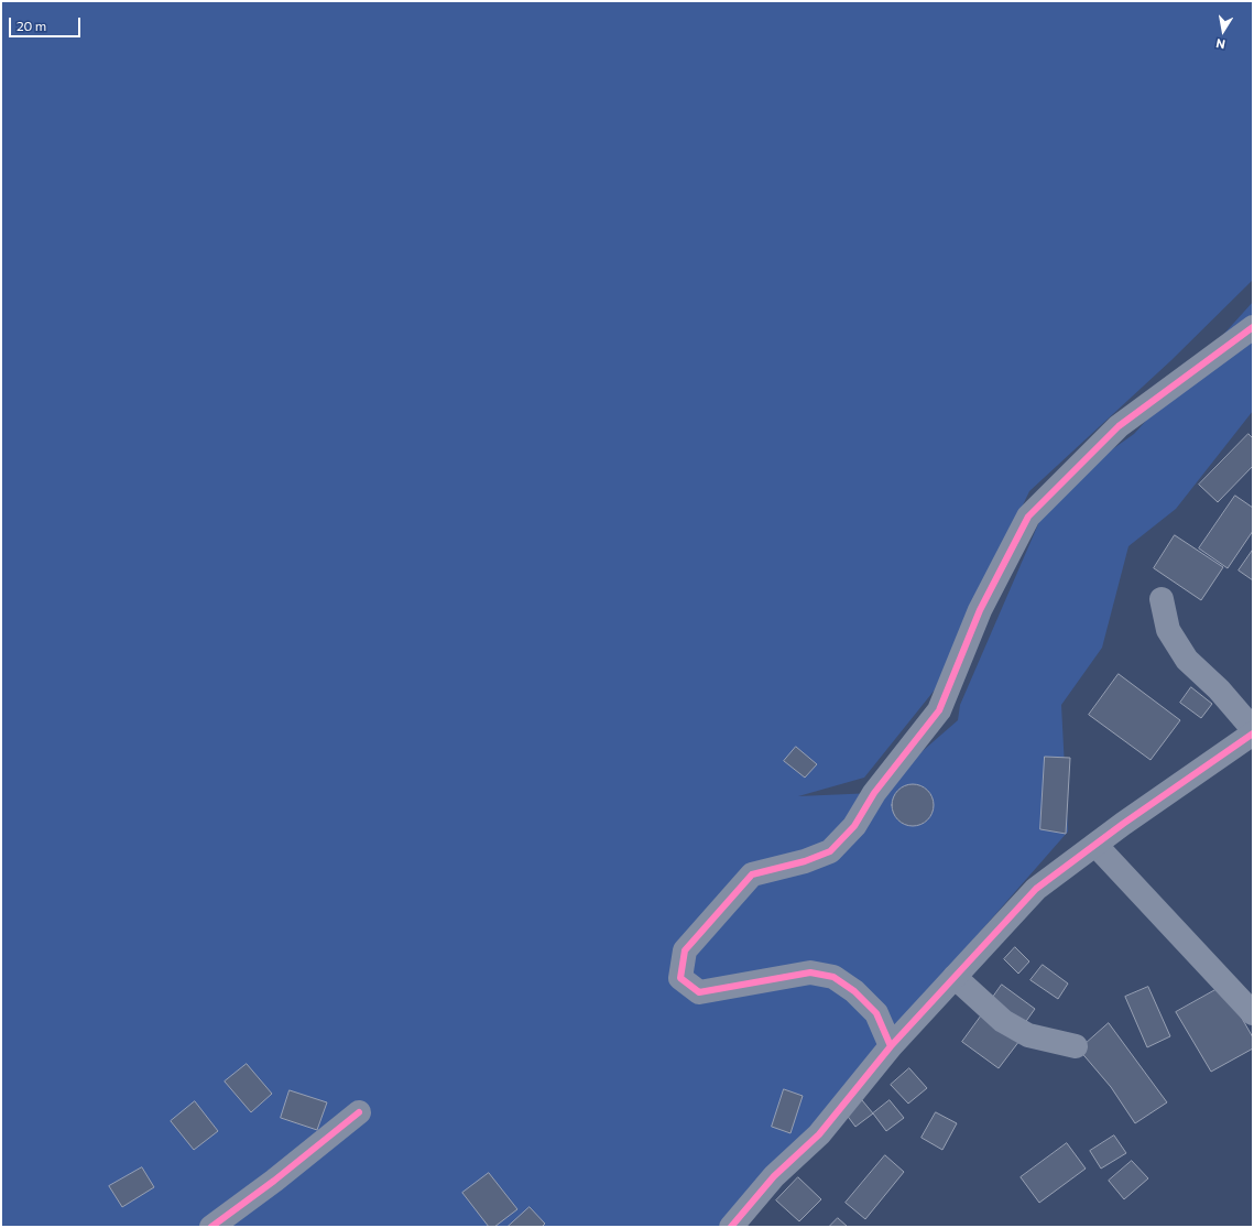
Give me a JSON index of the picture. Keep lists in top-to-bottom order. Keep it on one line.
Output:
{"scale_bar":"20 m","north":"bottom"}
